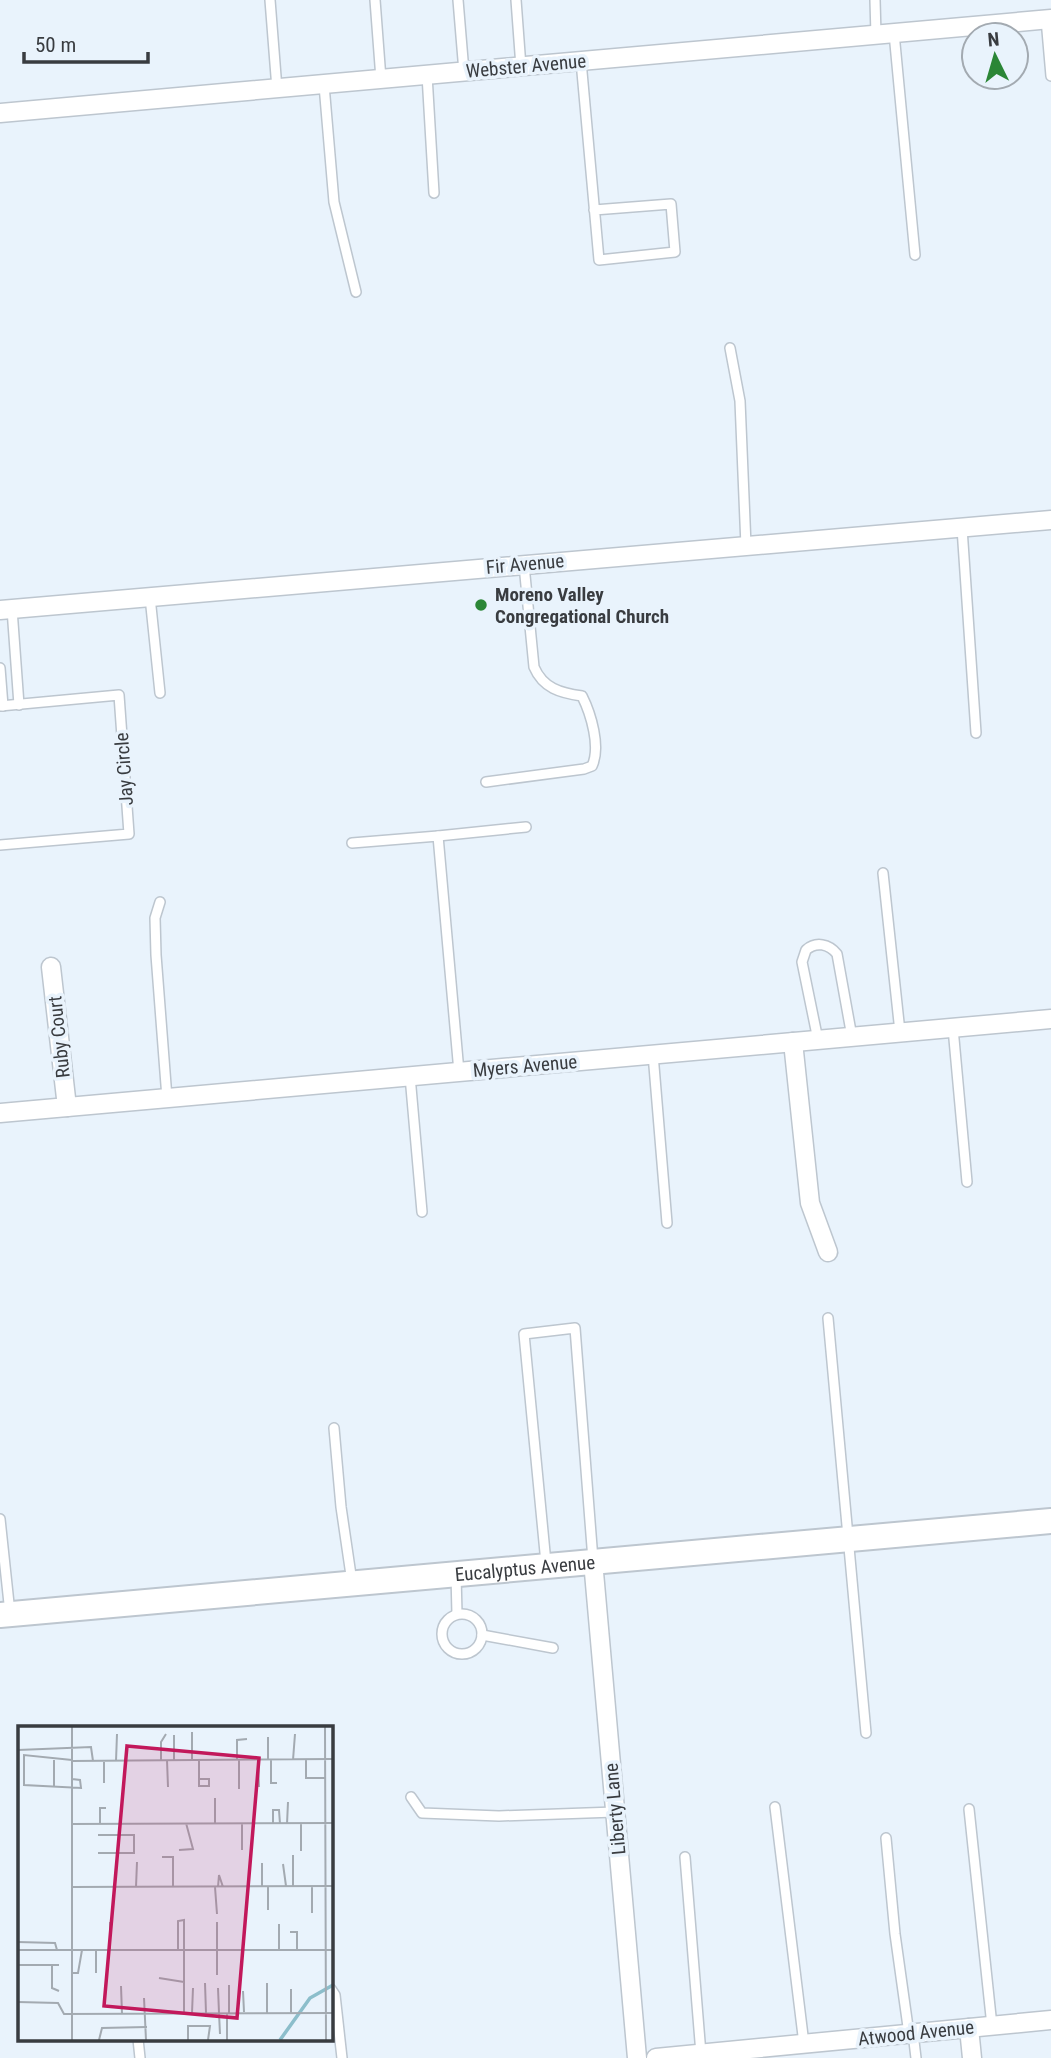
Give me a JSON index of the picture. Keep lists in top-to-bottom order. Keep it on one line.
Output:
{"streets":{"street":["Webster Avenue","Fir Avenue","Ruby Court","Myers Avenue","Eucalyptus Avenue","Liberty Lane","Atwood Avenue"],"lane":["Jay Circle"]},"crossings":[["Ruby Court","Myers Avenue"],["Eucalyptus Avenue","Liberty Lane"]],"places":["Moreno Valley Congregational Church"],"scale_bar":"50 m","north":"top"}
